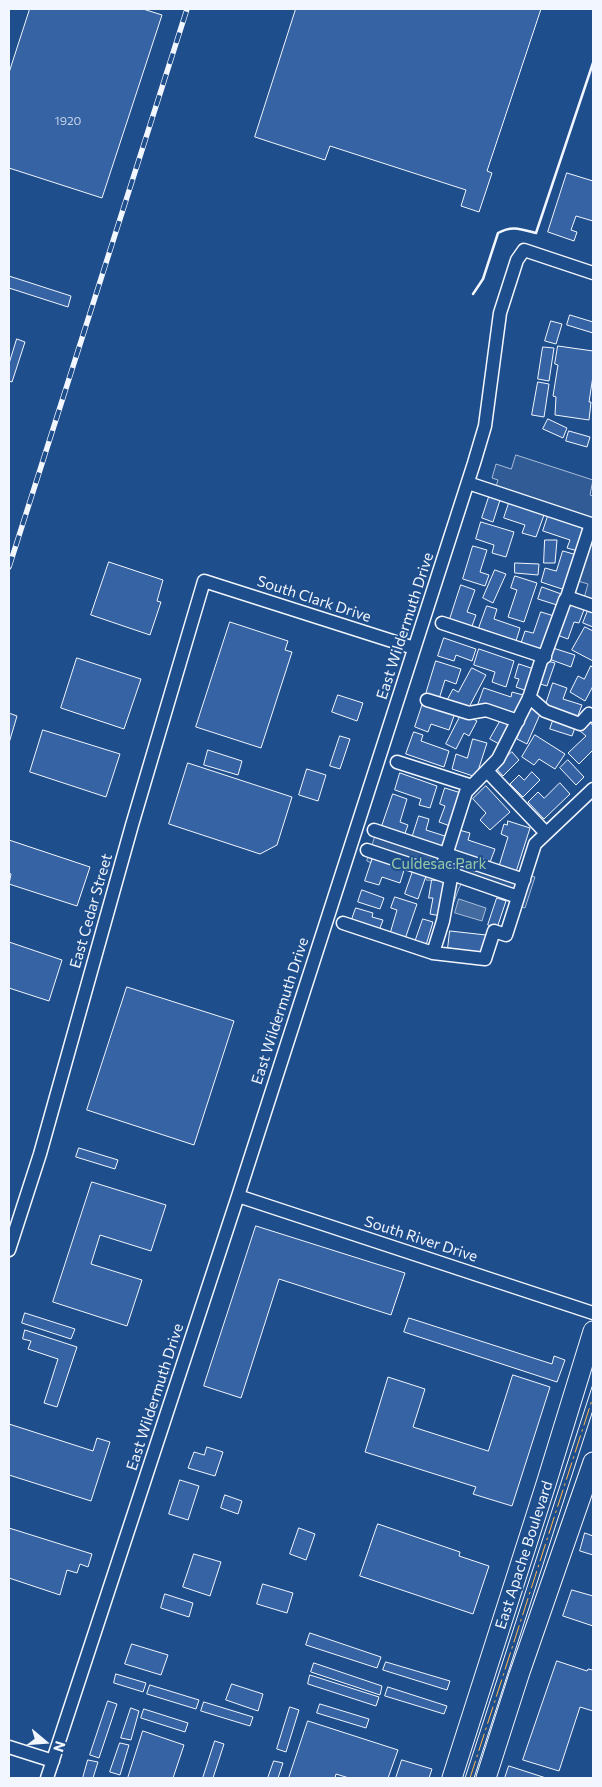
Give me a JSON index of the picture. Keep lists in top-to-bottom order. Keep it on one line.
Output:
{"streets":{"main road":["East Apache Boulevard"],"street":["South Clark Drive","East Wildermuth Drive","East Cedar Street","South River Drive"]},"crossings":[["South Clark Drive","East Wildermuth Drive"],["South Clark Drive","East Cedar Street"],["East Wildermuth Drive","South River Drive"]],"parks":["Culdesac Park"],"house_numbers":["1920"],"north":"right"}
